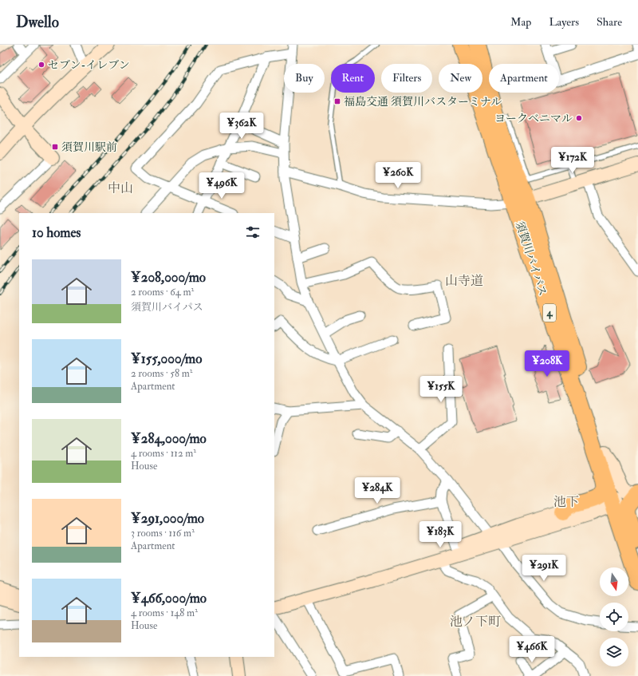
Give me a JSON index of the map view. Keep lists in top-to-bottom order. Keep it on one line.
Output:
{"streets":{"highway":["須賀川バイパス","4"]},"districts":["中山","山寺道","池下","池ノ下町"],"places":{"other":["セブン-イレブン","ヨークベニマル"],"transit":["福島交通 須賀川バスターミナル","須賀川駅前"]},"north":"bottom","page":{"header":"Dwello","nav":["Map","Layers","Share"],"chip":["Buy","Rent","Filters","New","Apartment"],"price":["¥362K","¥172K","¥260K","¥496K","¥208K","¥155K","¥284K","¥183K","¥291K","¥466K"],"heading":"10 homes","list":[{"name":"¥208,000/mo","note":"2 rooms · 64 m² · 須賀川バイパス"},{"name":"¥155,000/mo","note":"2 rooms · 58 m² · Apartment"},{"name":"¥284,000/mo","note":"4 rooms · 112 m² · House"},{"name":"¥291,000/mo","note":"3 rooms · 116 m² · Apartment"},{"name":"¥466,000/mo","note":"4 rooms · 148 m² · House"}]}}
